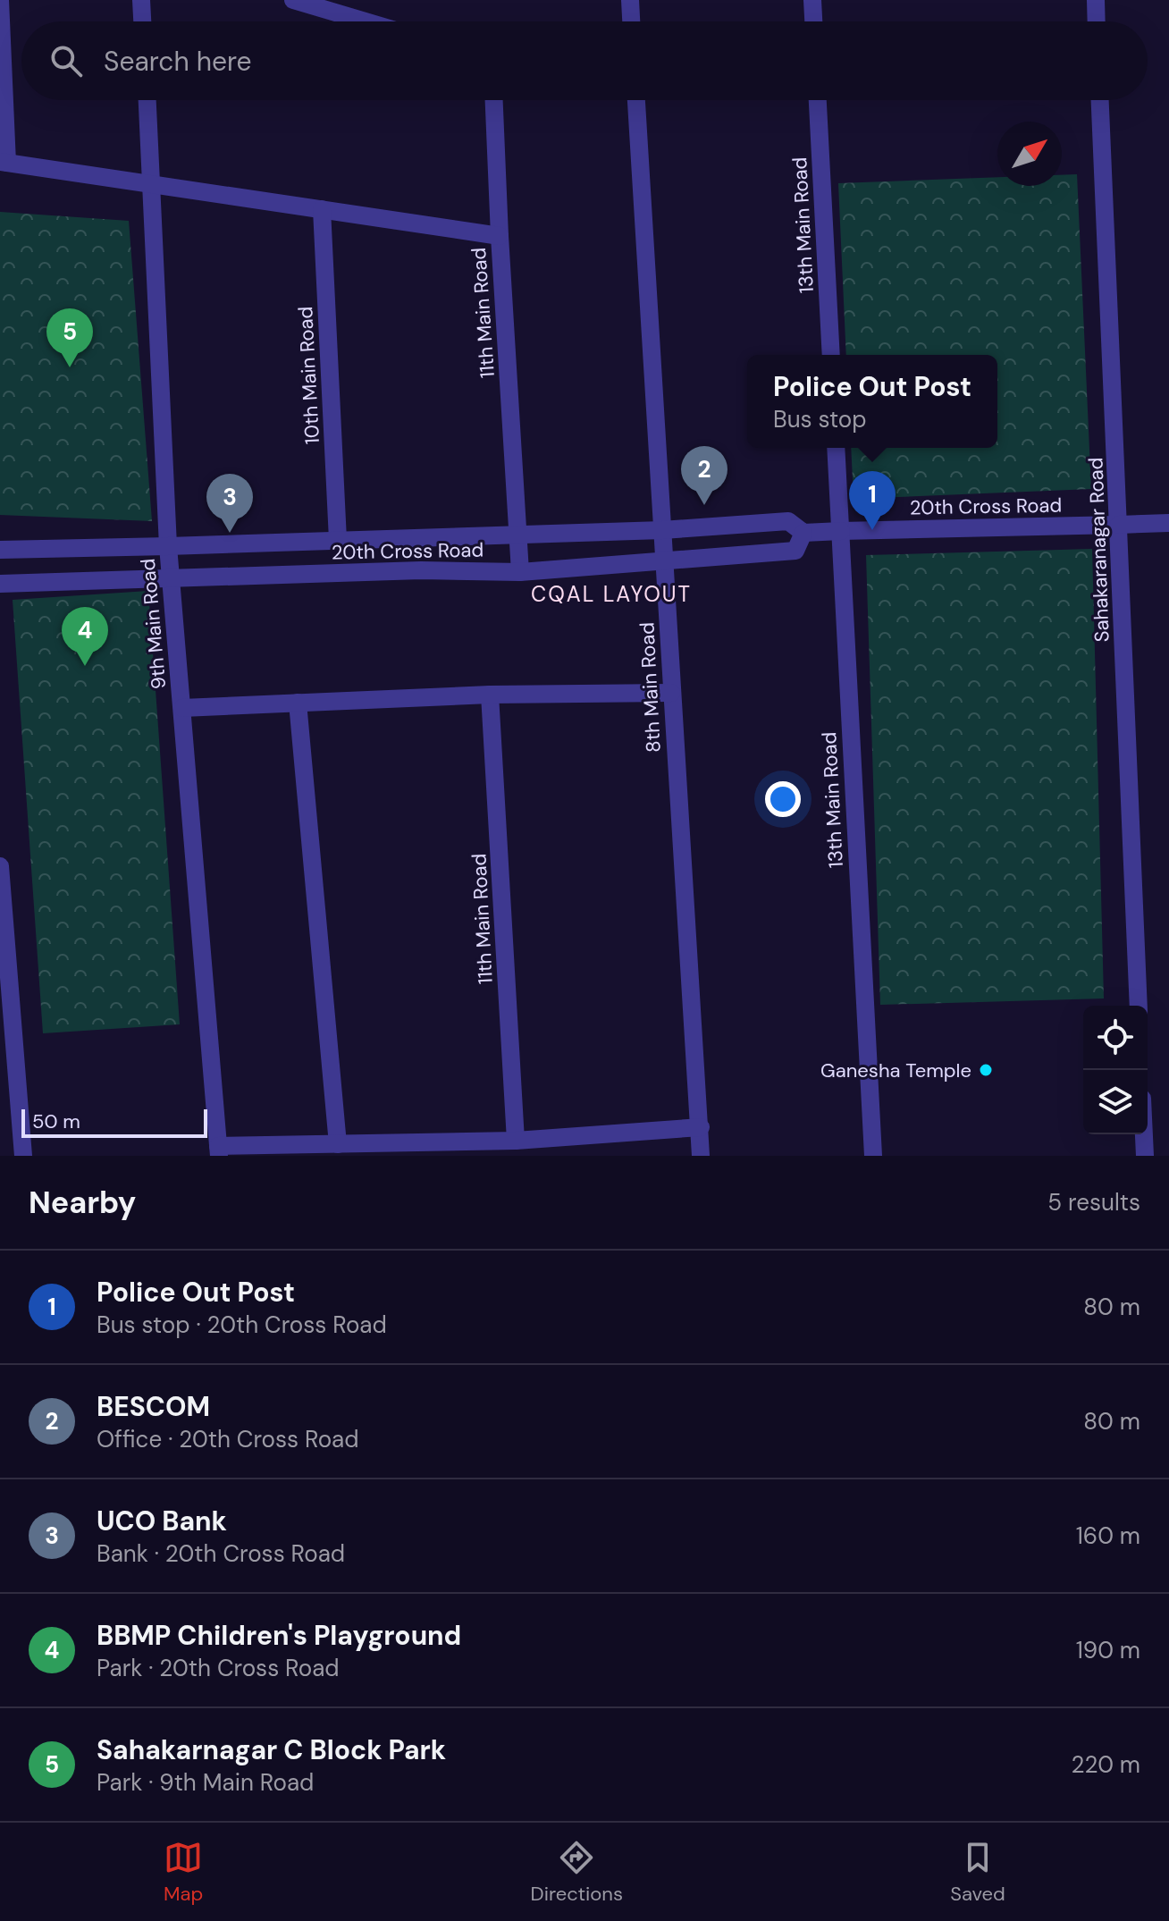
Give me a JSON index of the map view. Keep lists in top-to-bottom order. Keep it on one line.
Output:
{"streets":{"street":["13th Main Road","11th Main Road","10th Main Road","20th Cross Road","Sahakaranagar Road","9th Main Road","8th Main Road"]},"crossings":[["13th Main Road","20th Cross Road"],["11th Main Road","20th Cross Road"],["10th Main Road","20th Cross Road"],["20th Cross Road","Sahakaranagar Road"],["20th Cross Road","9th Main Road"],["20th Cross Road","8th Main Road"]],"districts":["CQAL LAYOUT"],"places":["Ganesha Temple"],"scale_bar":"50 m","north":"top right","page":{"search":"Search here","pins":["5","2","1","3","4"],"popup":["Police Out Post","Bus stop"],"scale":"50 m","heading":["Nearby","5 results"],"list":[{"mark":"1","name":"Police Out Post","note":"Bus stop · 20th Cross Road","value":"80 m"},{"mark":"2","name":"BESCOM","note":"Office · 20th Cross Road","value":"80 m"},{"mark":"3","name":"UCO Bank","note":"Bank · 20th Cross Road","value":"160 m"},{"mark":"4","name":"BBMP Children's Playground","note":"Park · 20th Cross Road","value":"190 m"},{"mark":"5","name":"Sahakarnagar C Block Park","note":"Park · 9th Main Road","value":"220 m"}],"nav":["Map","Directions","Saved"]}}
